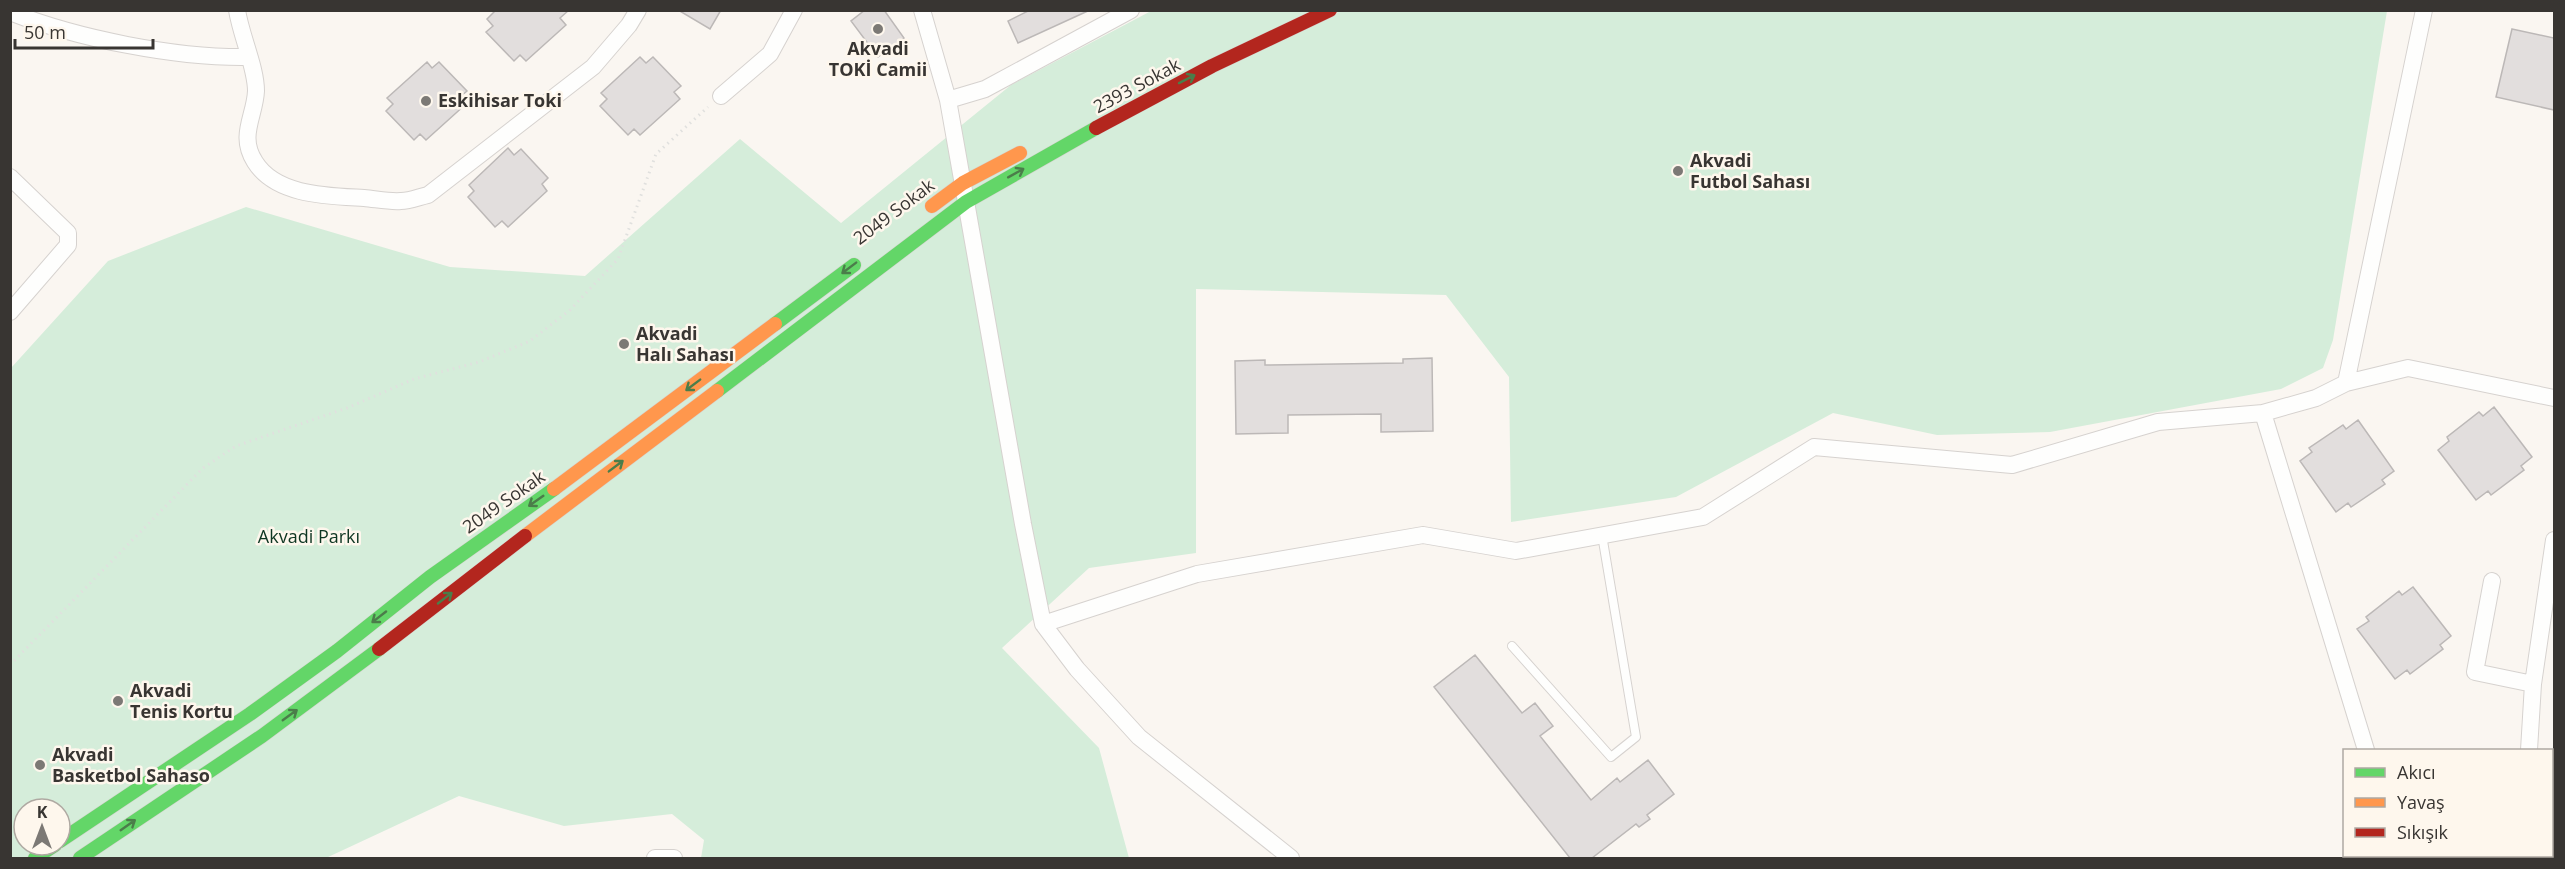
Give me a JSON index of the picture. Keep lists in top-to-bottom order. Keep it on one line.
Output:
{"streets":{"main road":["2393 Sokak","2049 Sokak"]},"crossings":[["2393 Sokak","2049 Sokak"]],"one_way":["2393 Sokak"],"parks":["Akvadi Parkı"],"places":["Akvadi TOKİ Camii","Eskihisar Toki","Akvadi Futbol Sahası","Akvadi Halı Sahası","Akvadi Tenis Kortu","Akvadi Basketbol Sahaso"],"legend":["Akıcı","Yavaş","Sıkışık"],"scale_bar":"50 m","north":"top"}
